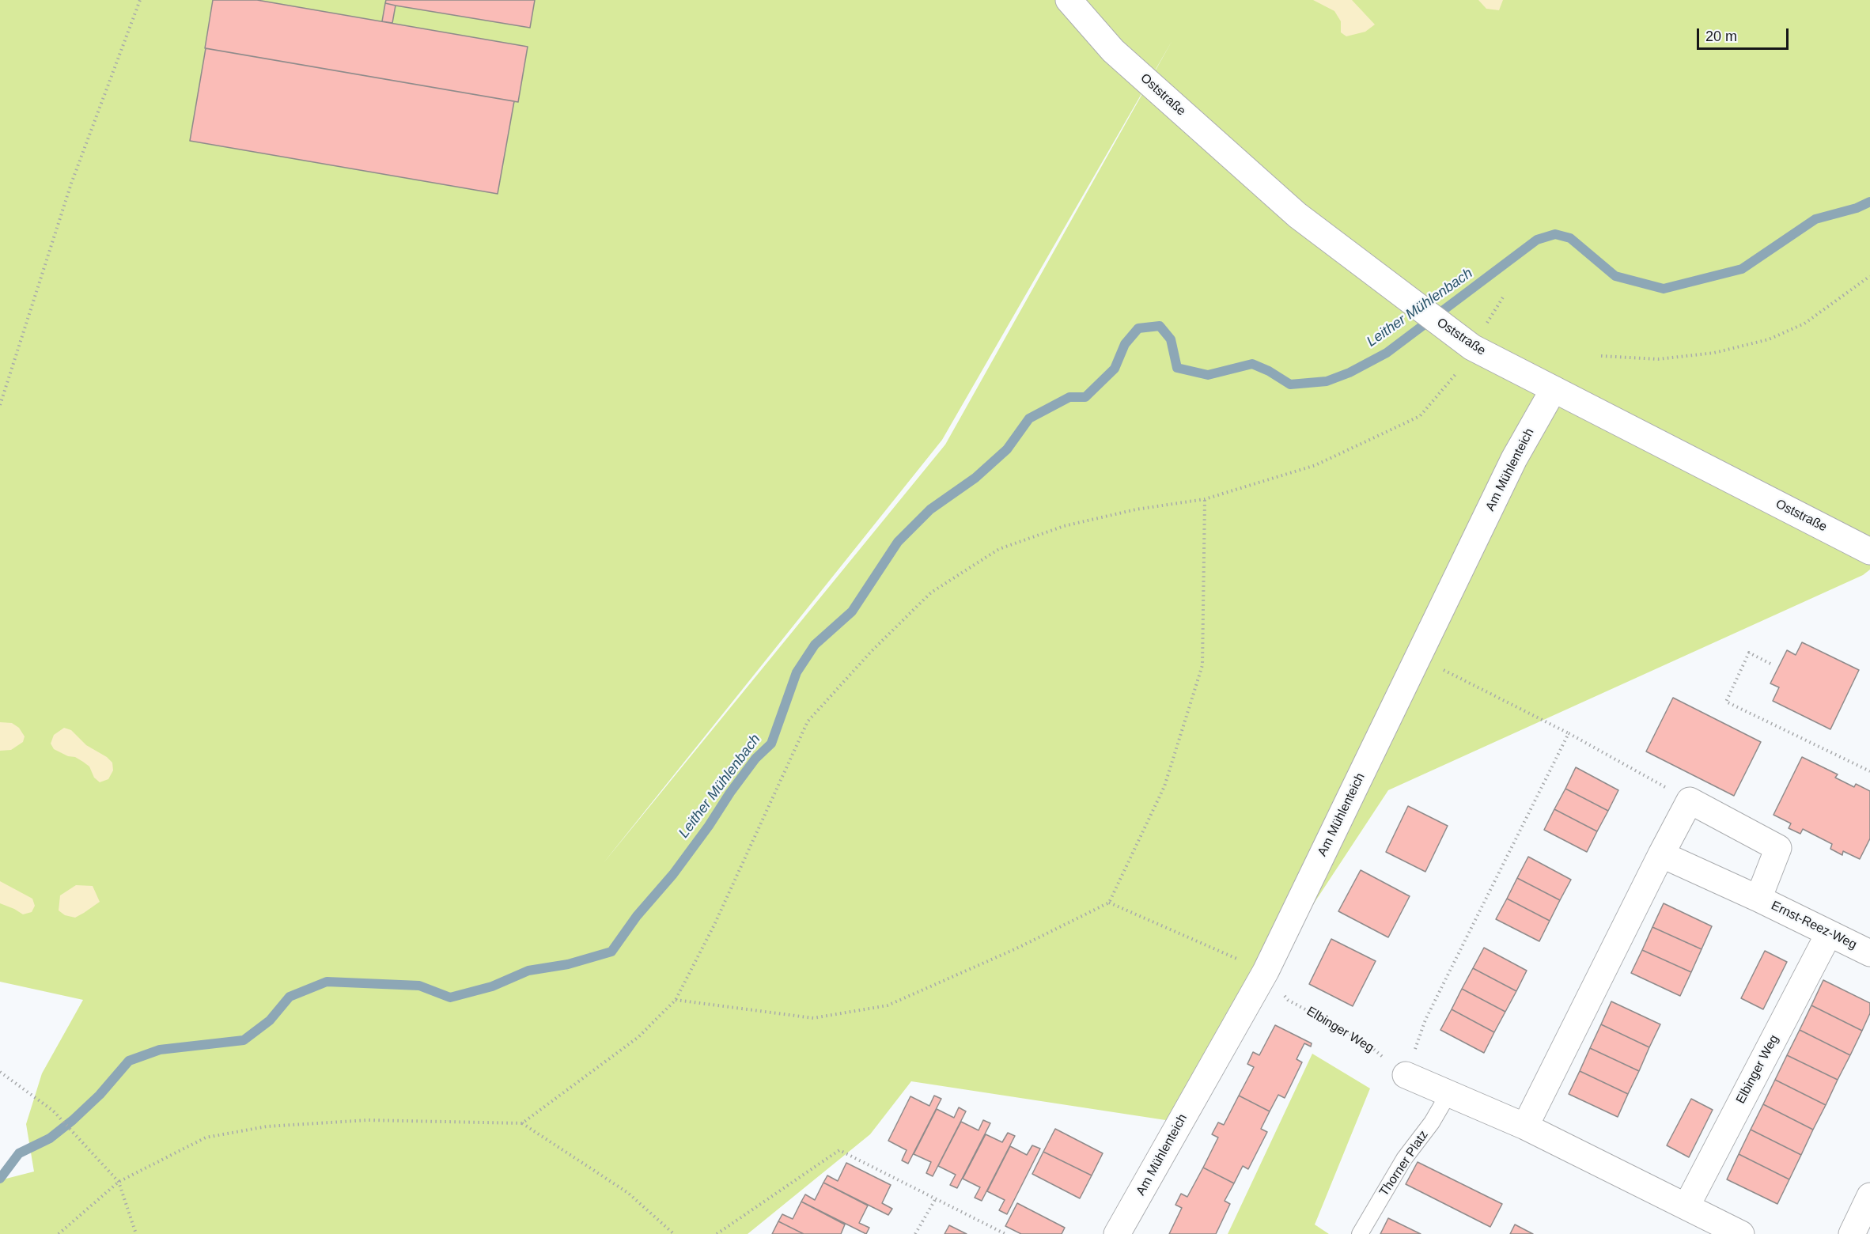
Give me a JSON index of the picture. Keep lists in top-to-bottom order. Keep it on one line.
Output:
{"streets":{"street":["Oststraße","Am Mühlenteich","Ernst-Reez-Weg","Elbinger Weg"],"lane":["Thorner Platz"]},"crossings":[["Oststraße","Am Mühlenteich"],["Am Mühlenteich","Elbinger Weg"],["Ernst-Reez-Weg","Elbinger Weg"]],"water":["Leither Mühlenbach"],"scale_bar":"20 m"}
